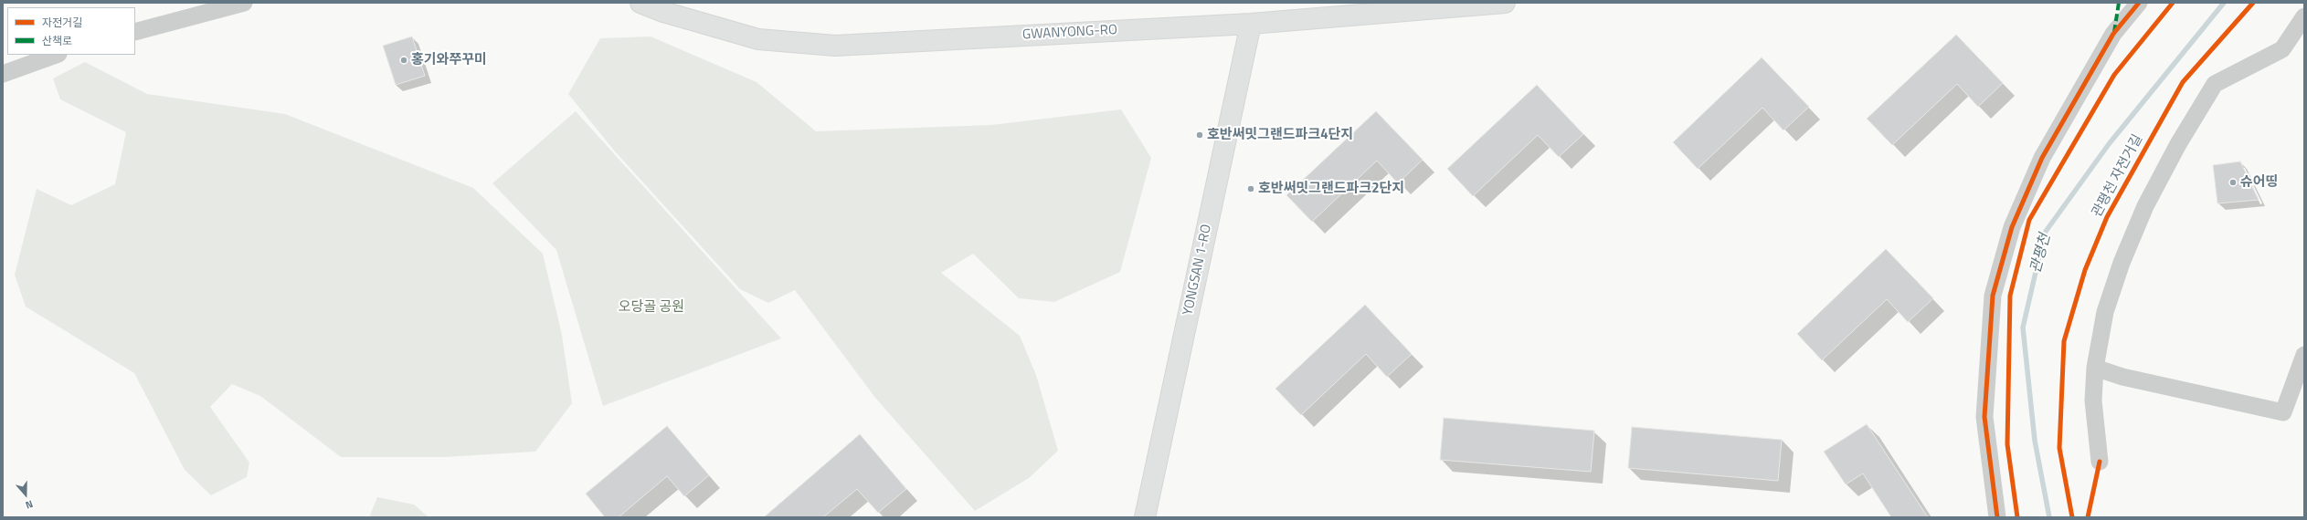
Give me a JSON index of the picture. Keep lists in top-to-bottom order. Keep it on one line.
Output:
{"streets":{"main road":["GWANYONG-RO","YONGSAN 1-RO"],"cycle path":["관평천 자전거길"]},"crossings":[["GWANYONG-RO","YONGSAN 1-RO"]],"water":["관평천"],"parks":["오당골 공원"],"places":["홍기와쭈꾸미","호반써밋그랜드파크4단지","슈어띵","호반써밋그랜드파크2단지"],"legend":["자전거길","산책로"],"north":"bottom"}
